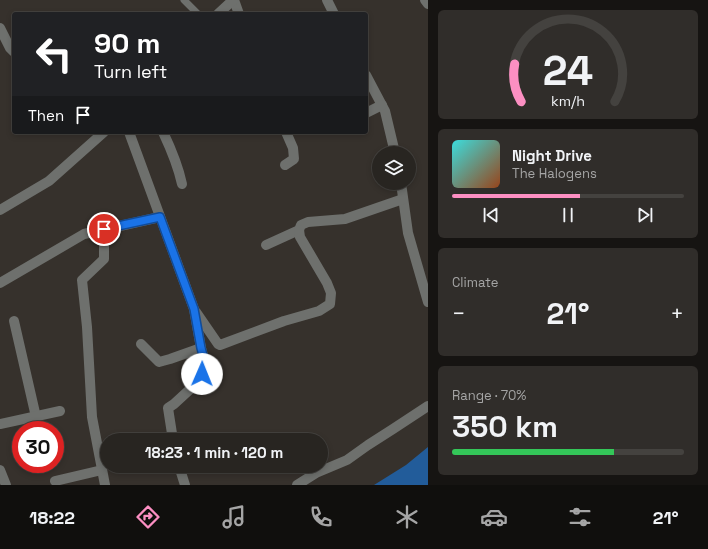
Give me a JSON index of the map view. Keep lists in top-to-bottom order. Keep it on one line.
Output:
{"page":{"turn":["90 m","Turn left"],"then":"Then","song":["Night Drive","The Halogens"],"tile":["Climate",["Range · 70%","350 km"]],"heat":["−","21°","+"],"limit":"30","trip":"18:23 · 1 min · 120 m","tabs":["18:22","21°"],"gauge":["24","km/h"]}}
